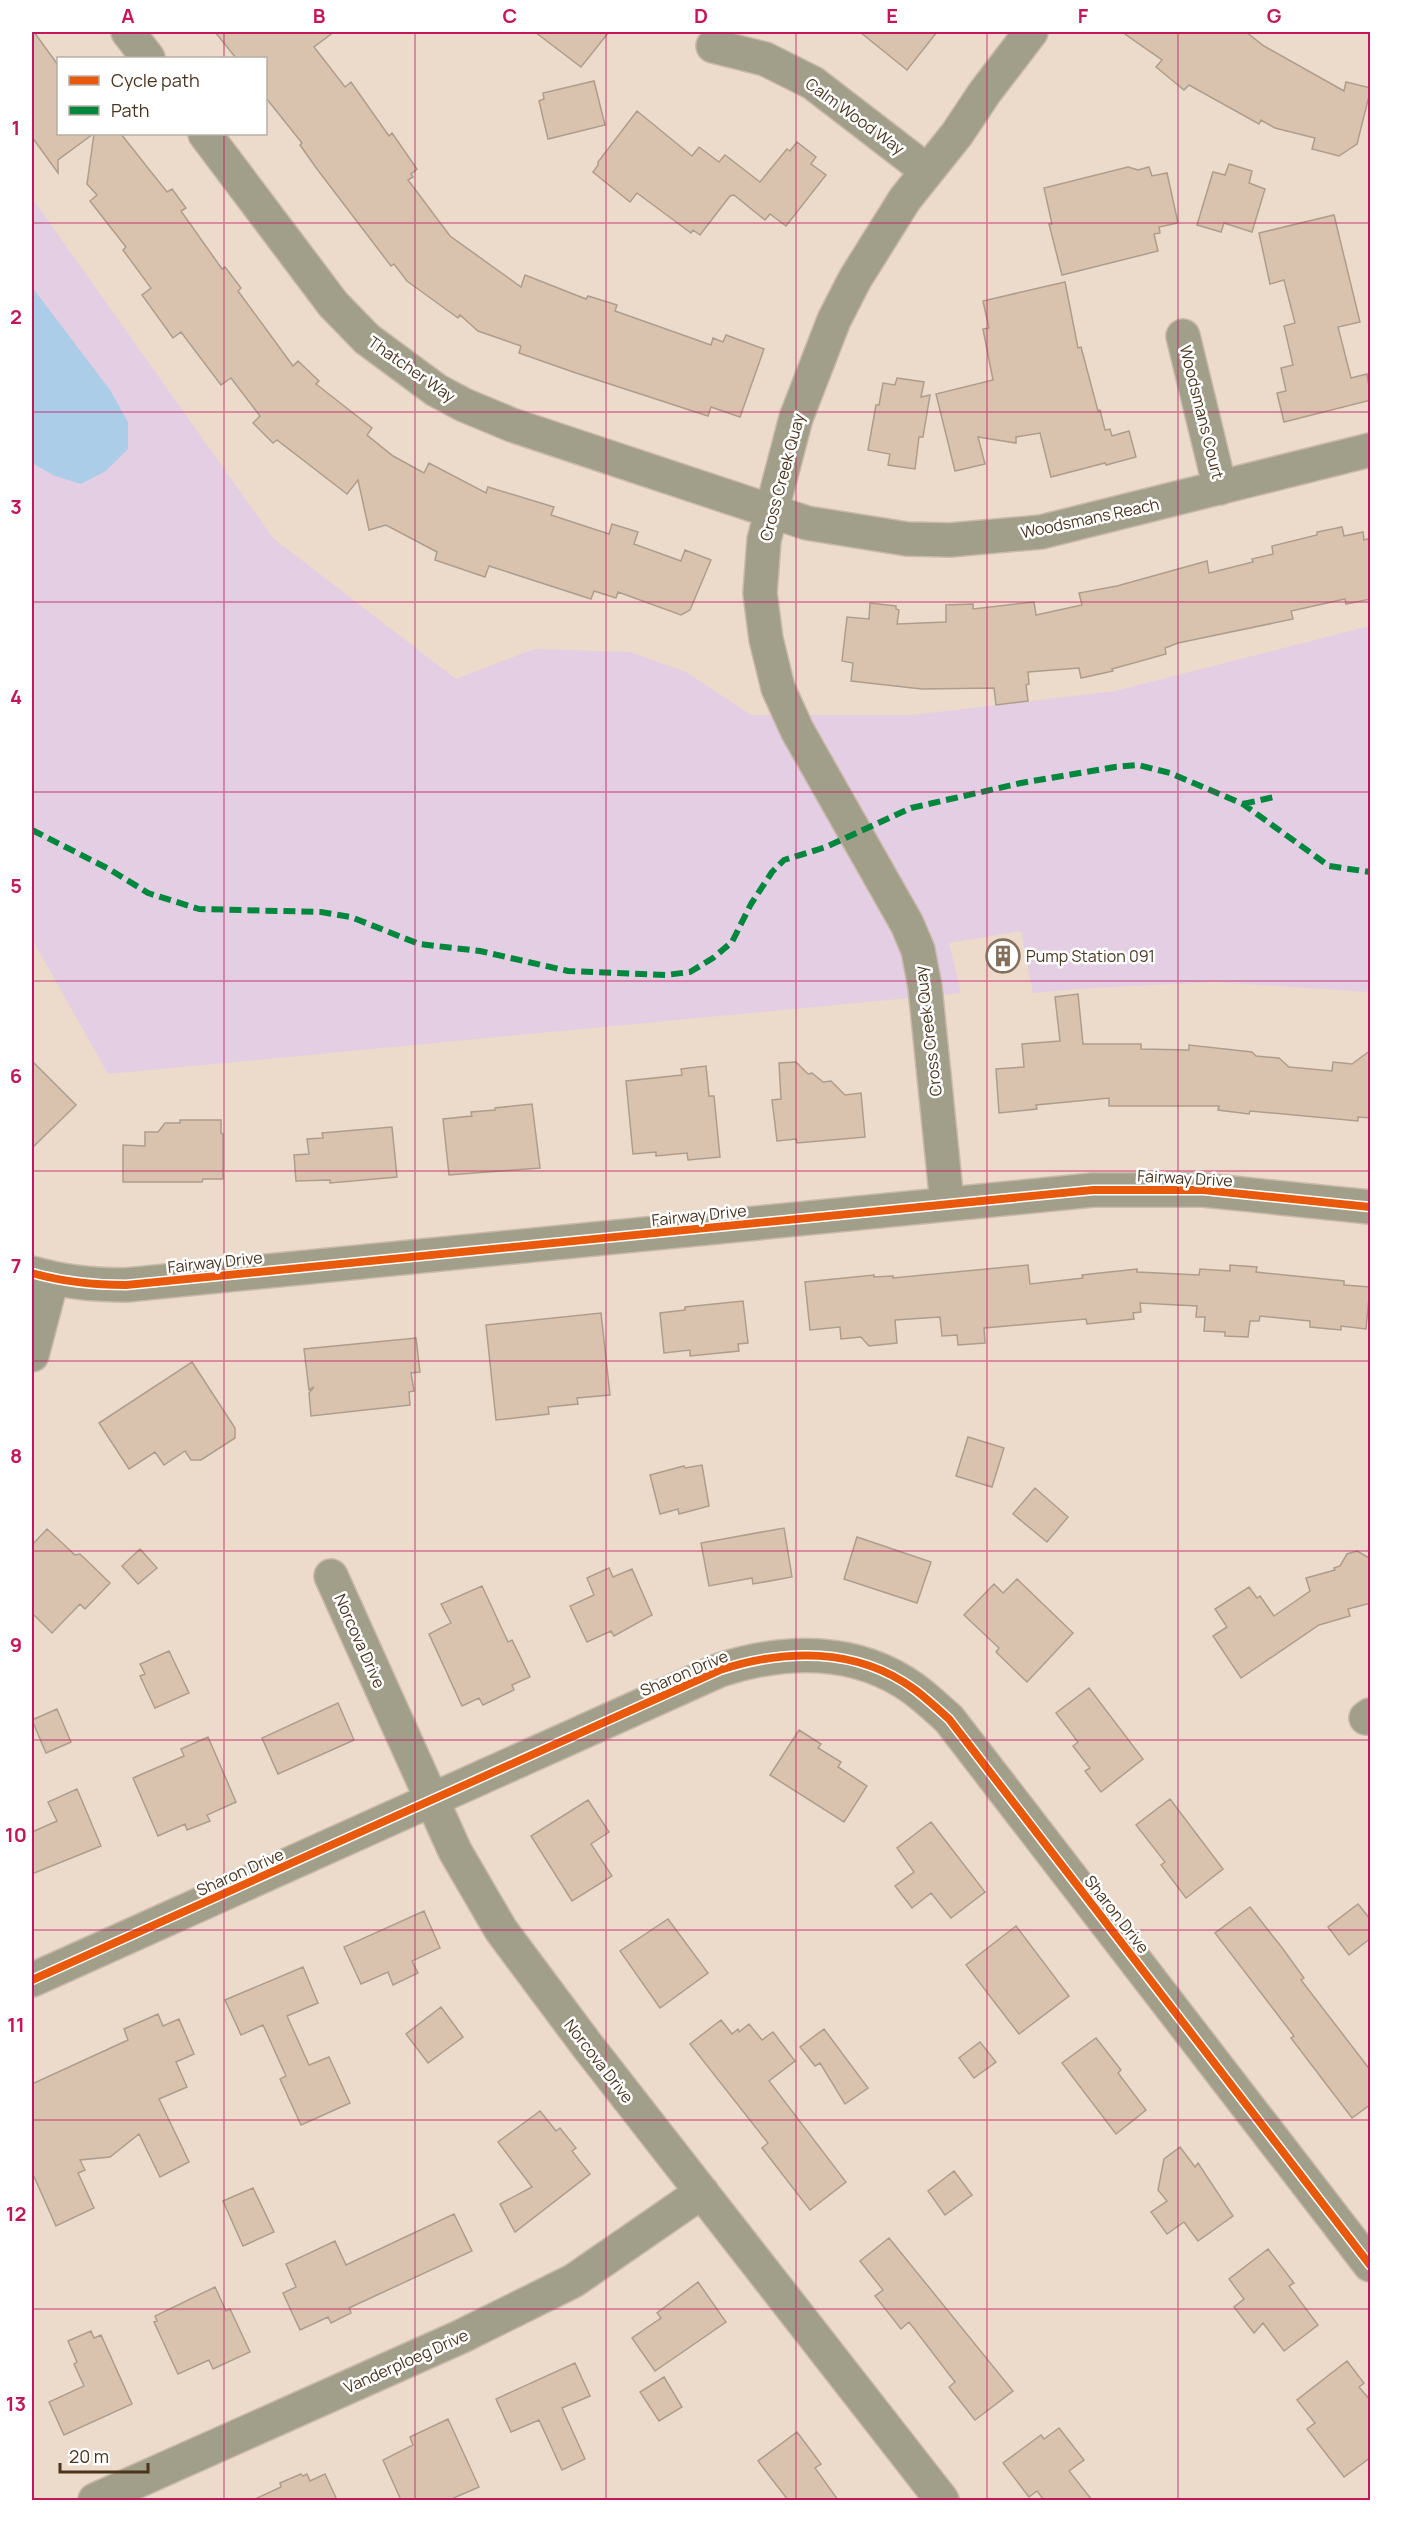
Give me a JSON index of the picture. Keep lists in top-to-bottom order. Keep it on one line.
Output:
{"streets":{"street":["Calm Wood Way","Thatcher Way","Woodsmans Court","Cross Creek Quay","Woodsmans Reach","Fairway Drive","Norcova Drive","Sharon Drive","Vanderploeg Drive"]},"crossings":[["Calm Wood Way","Cross Creek Quay"],["Thatcher Way","Cross Creek Quay"],["Thatcher Way","Woodsmans Reach"],["Woodsmans Court","Woodsmans Reach"],["Cross Creek Quay","Woodsmans Reach"],["Cross Creek Quay","Fairway Drive"],["Norcova Drive","Sharon Drive"],["Norcova Drive","Vanderploeg Drive"]],"places":{"building":["Pump Station 091"]},"legend":["Cycle path","Path"],"scale_bar":"20 m","grid":{"columns":["A","B","C","D","E","F","G"],"rows":["1","2","3","4","5","6","7","8","9","10","11","12","13"]}}
